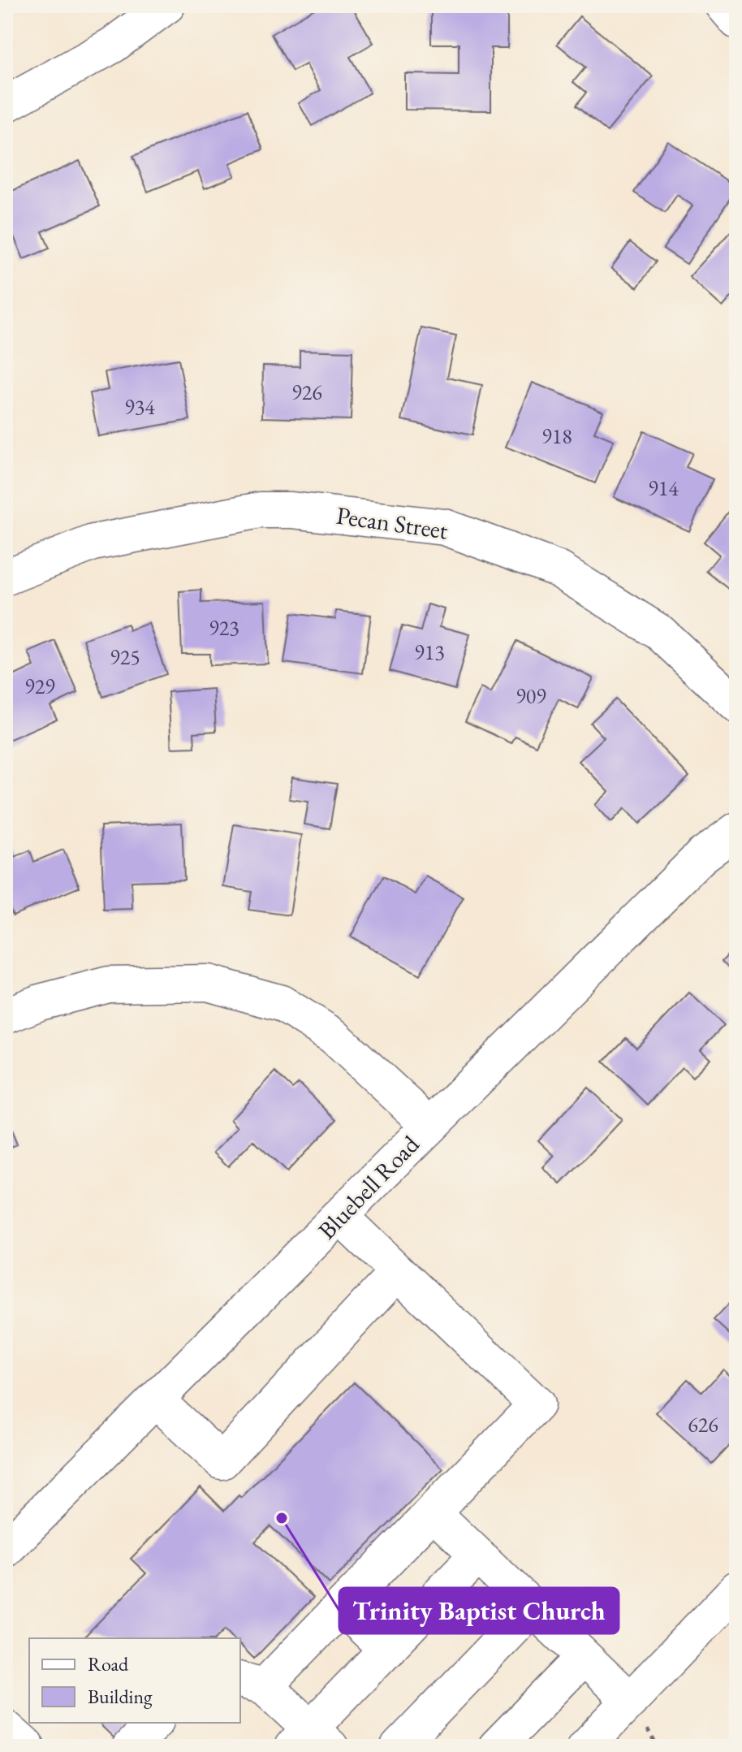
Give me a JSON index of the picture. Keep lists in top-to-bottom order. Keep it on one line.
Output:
{"streets":{"street":["Pecan Street","Bluebell Road"]},"places":["Trinity Baptist Church"],"house_numbers":["926","934","918","914","923","913","925","929","909","626"],"legend":["Road","Building"]}
